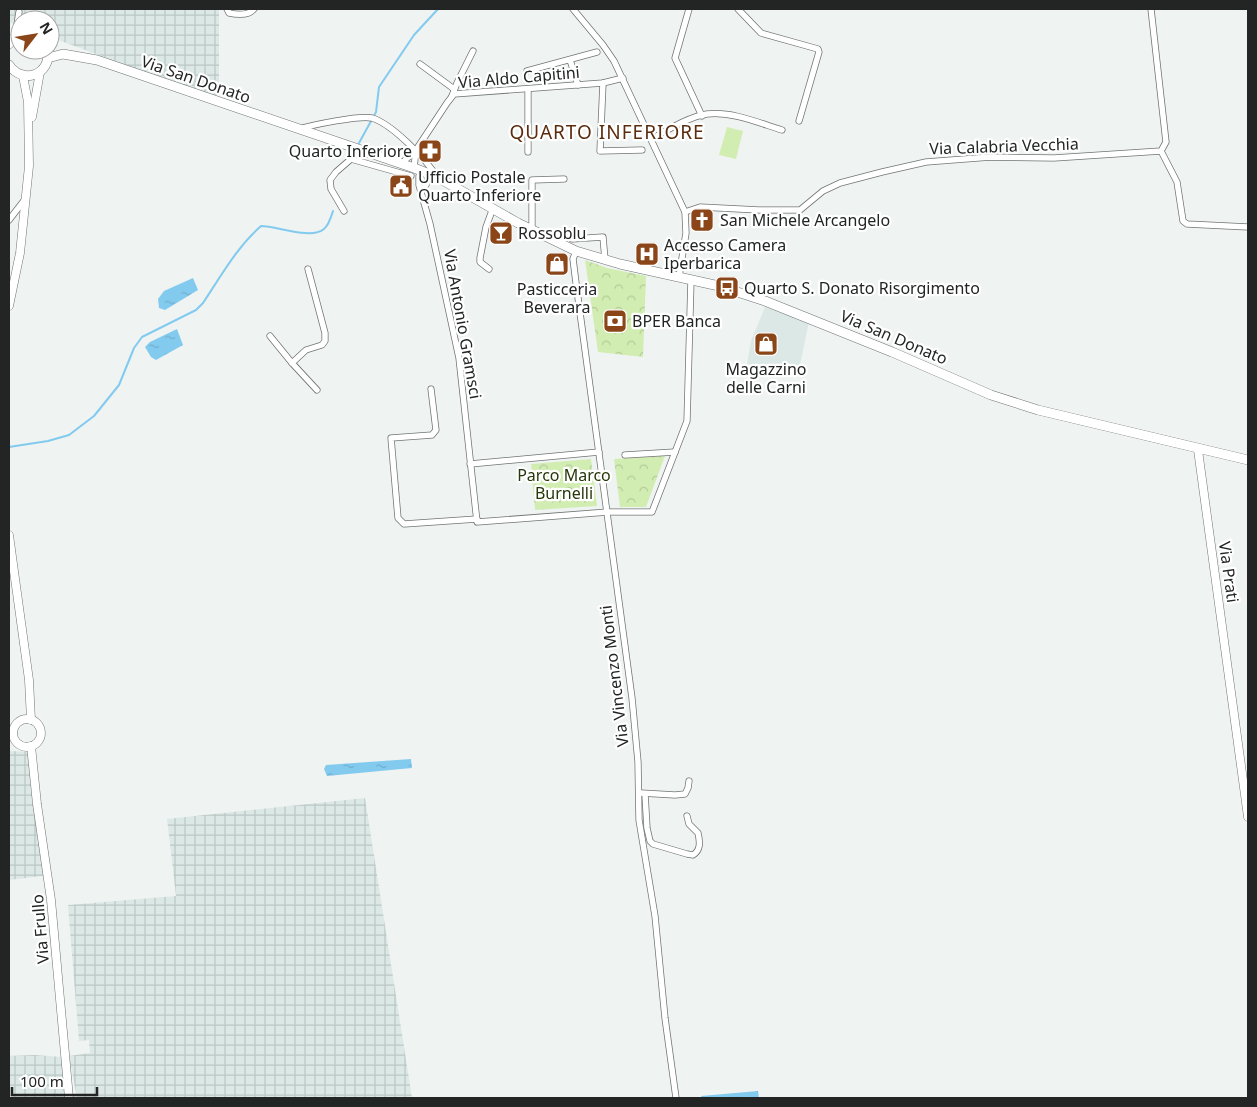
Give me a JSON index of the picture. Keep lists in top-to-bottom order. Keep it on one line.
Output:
{"streets":{"main road":["Via San Donato"],"street":["Via Aldo Capitini","Via Calabria Vecchia","Via Antonio Gramsci","Via Prati","Via Vincenzo Monti","Via Frullo"]},"crossings":[["Via Aldo Capitini","Via San Donato"],["Via Aldo Capitini","Via Antonio Gramsci"],["Via San Donato","Via Antonio Gramsci"],["Via San Donato","Via Prati"],["Via San Donato","Via Vincenzo Monti"]],"districts":["QUARTO INFERIORE"],"parks":["Parco Marco Burnelli"],"places":{"pharmacy":["Quarto Inferiore"],"public building":["Ufficio Postale Quarto Inferiore"],"church":["San Michele Arcangelo"],"bar":["Rossoblu"],"hospital":["Accesso Camera Iperbarica"],"shop":["Pasticceria Beverara","Magazzino delle Carni"],"bus stop":["Quarto S. Donato Risorgimento"],"bank":["BPER Banca"]},"scale_bar":"100 m","north":"top right"}
